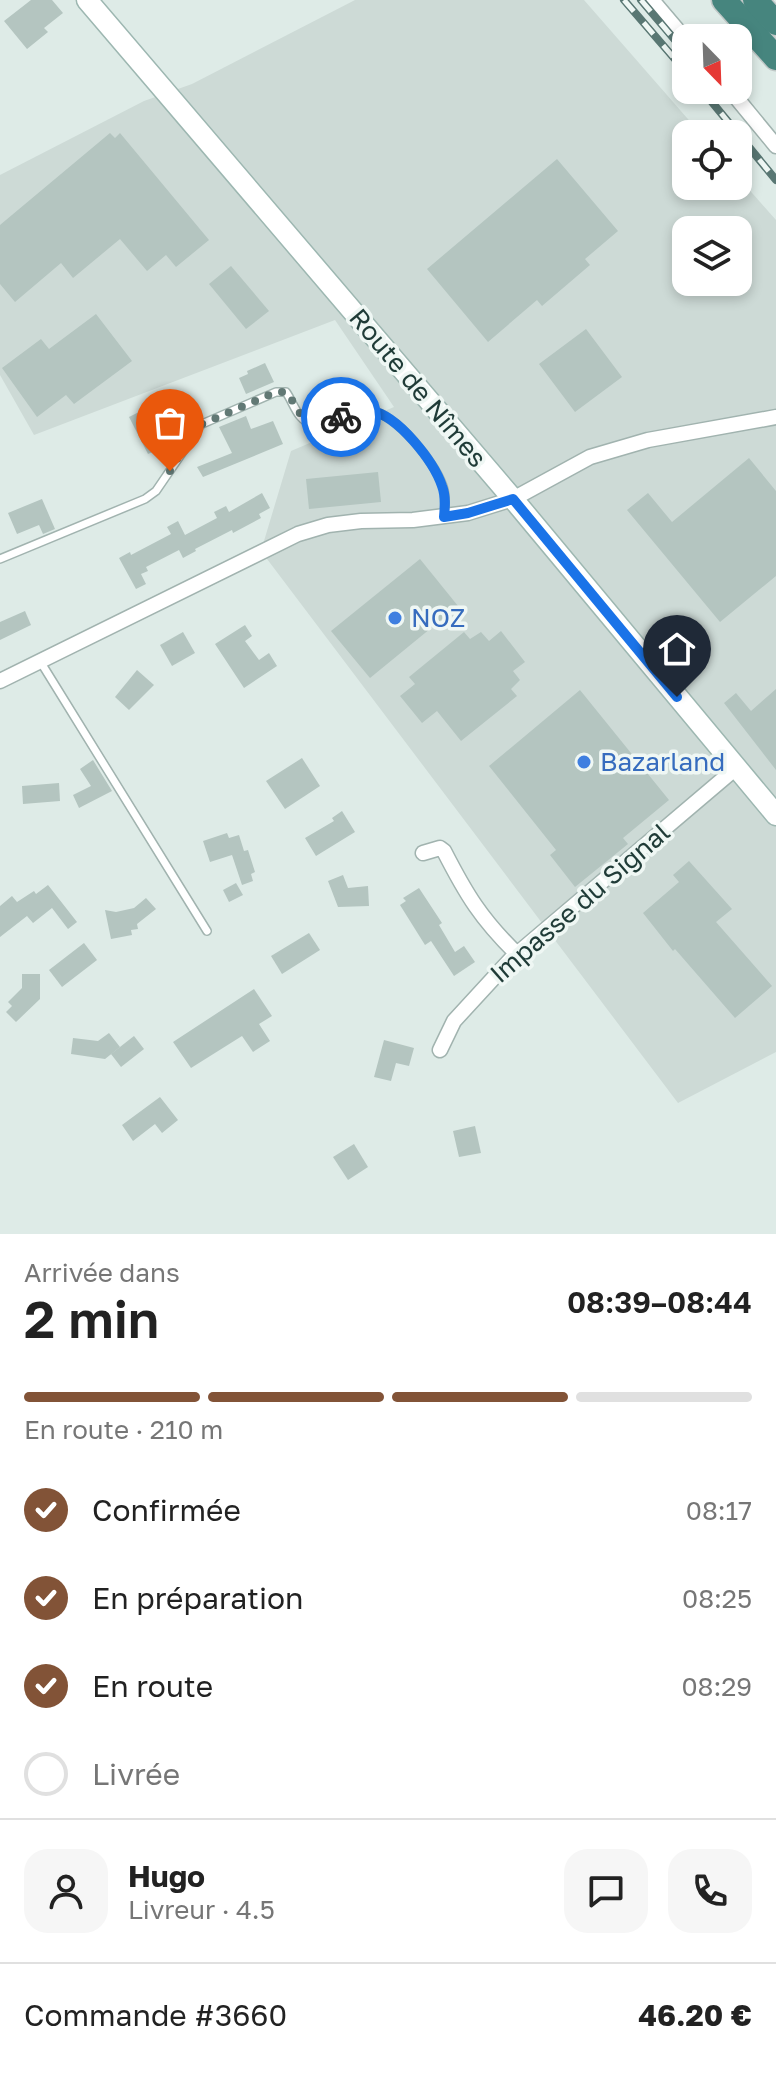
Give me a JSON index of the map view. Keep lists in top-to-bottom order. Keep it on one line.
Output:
{"streets":{"main road":["Route de Nîmes"],"street":["Impasse du Signal"]},"crossings":[["Route de Nîmes","Impasse du Signal"]],"places":["NOZ","Bazarland"],"north":"bottom right","page":{"heading":["2 min","Arrivée dans","08:39–08:44"],"panel":["Hugo","Livreur · 4.5","Commande #3660","46.20 €"],"bar":"En route · 210 m","list":[["Confirmée","08:17"],["En préparation","08:25"],["En route","08:29"],"Livrée"]}}
